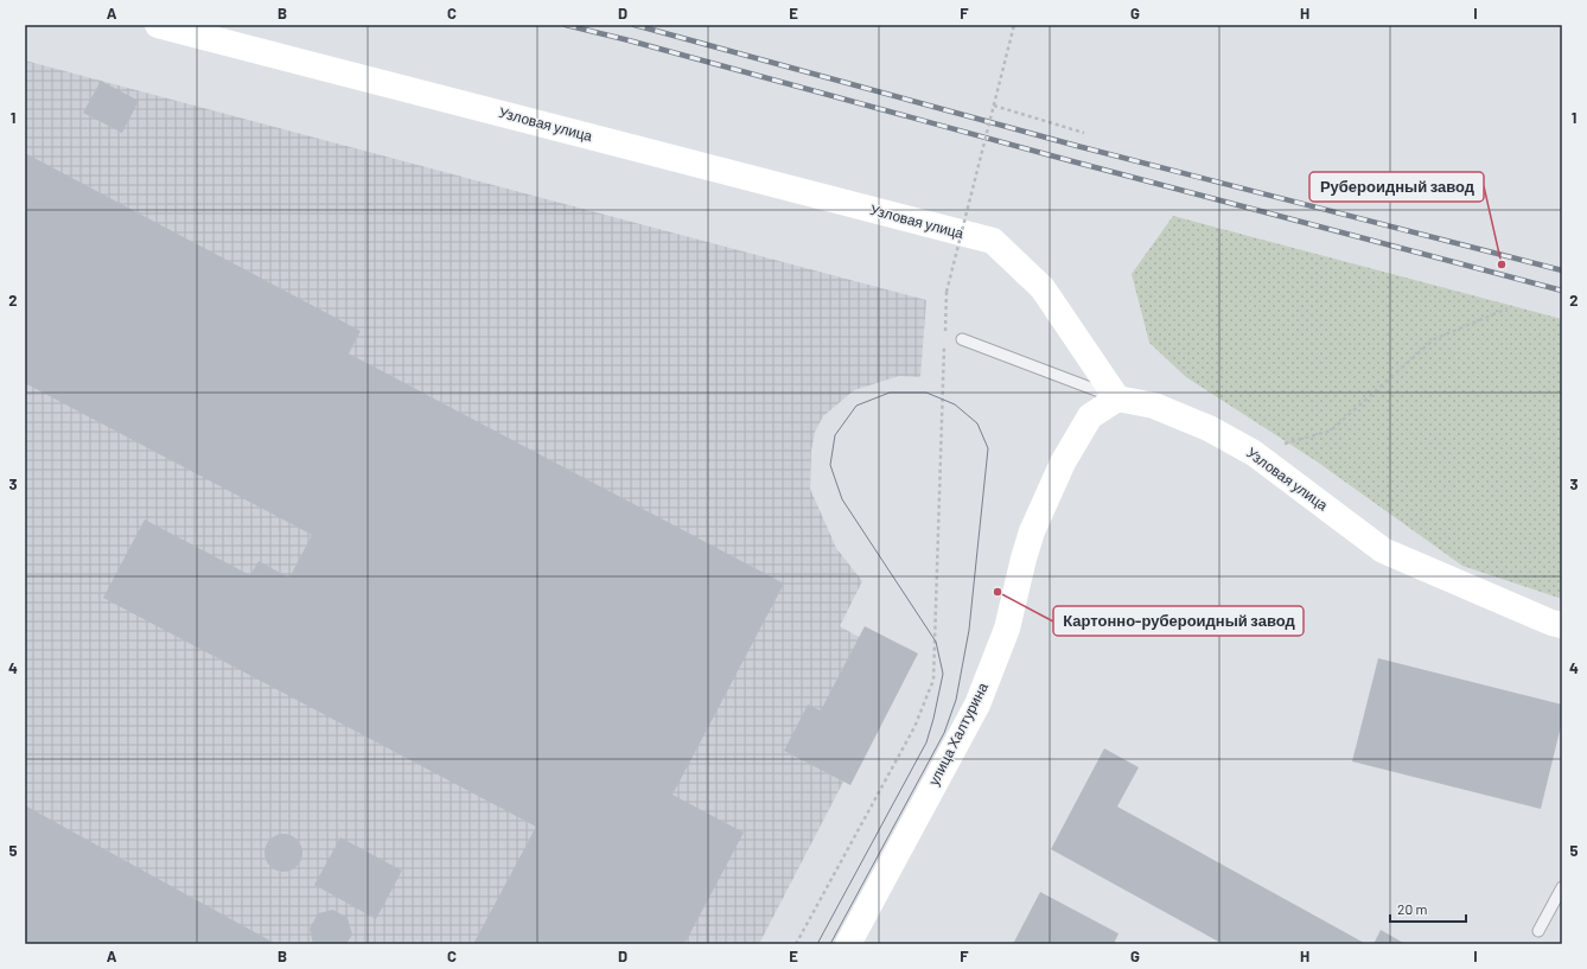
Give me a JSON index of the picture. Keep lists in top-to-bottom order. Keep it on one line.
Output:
{"streets":{"street":["Узловая улица","улица Халтурина"]},"crossings":[["Узловая улица","улица Халтурина"]],"places":["Рубероидный завод","Картонно-рубероидный завод"],"scale_bar":"20 m","grid":{"columns":["A","B","C","D","E","F","G","H","I"],"rows":["1","2","3","4","5"]}}
